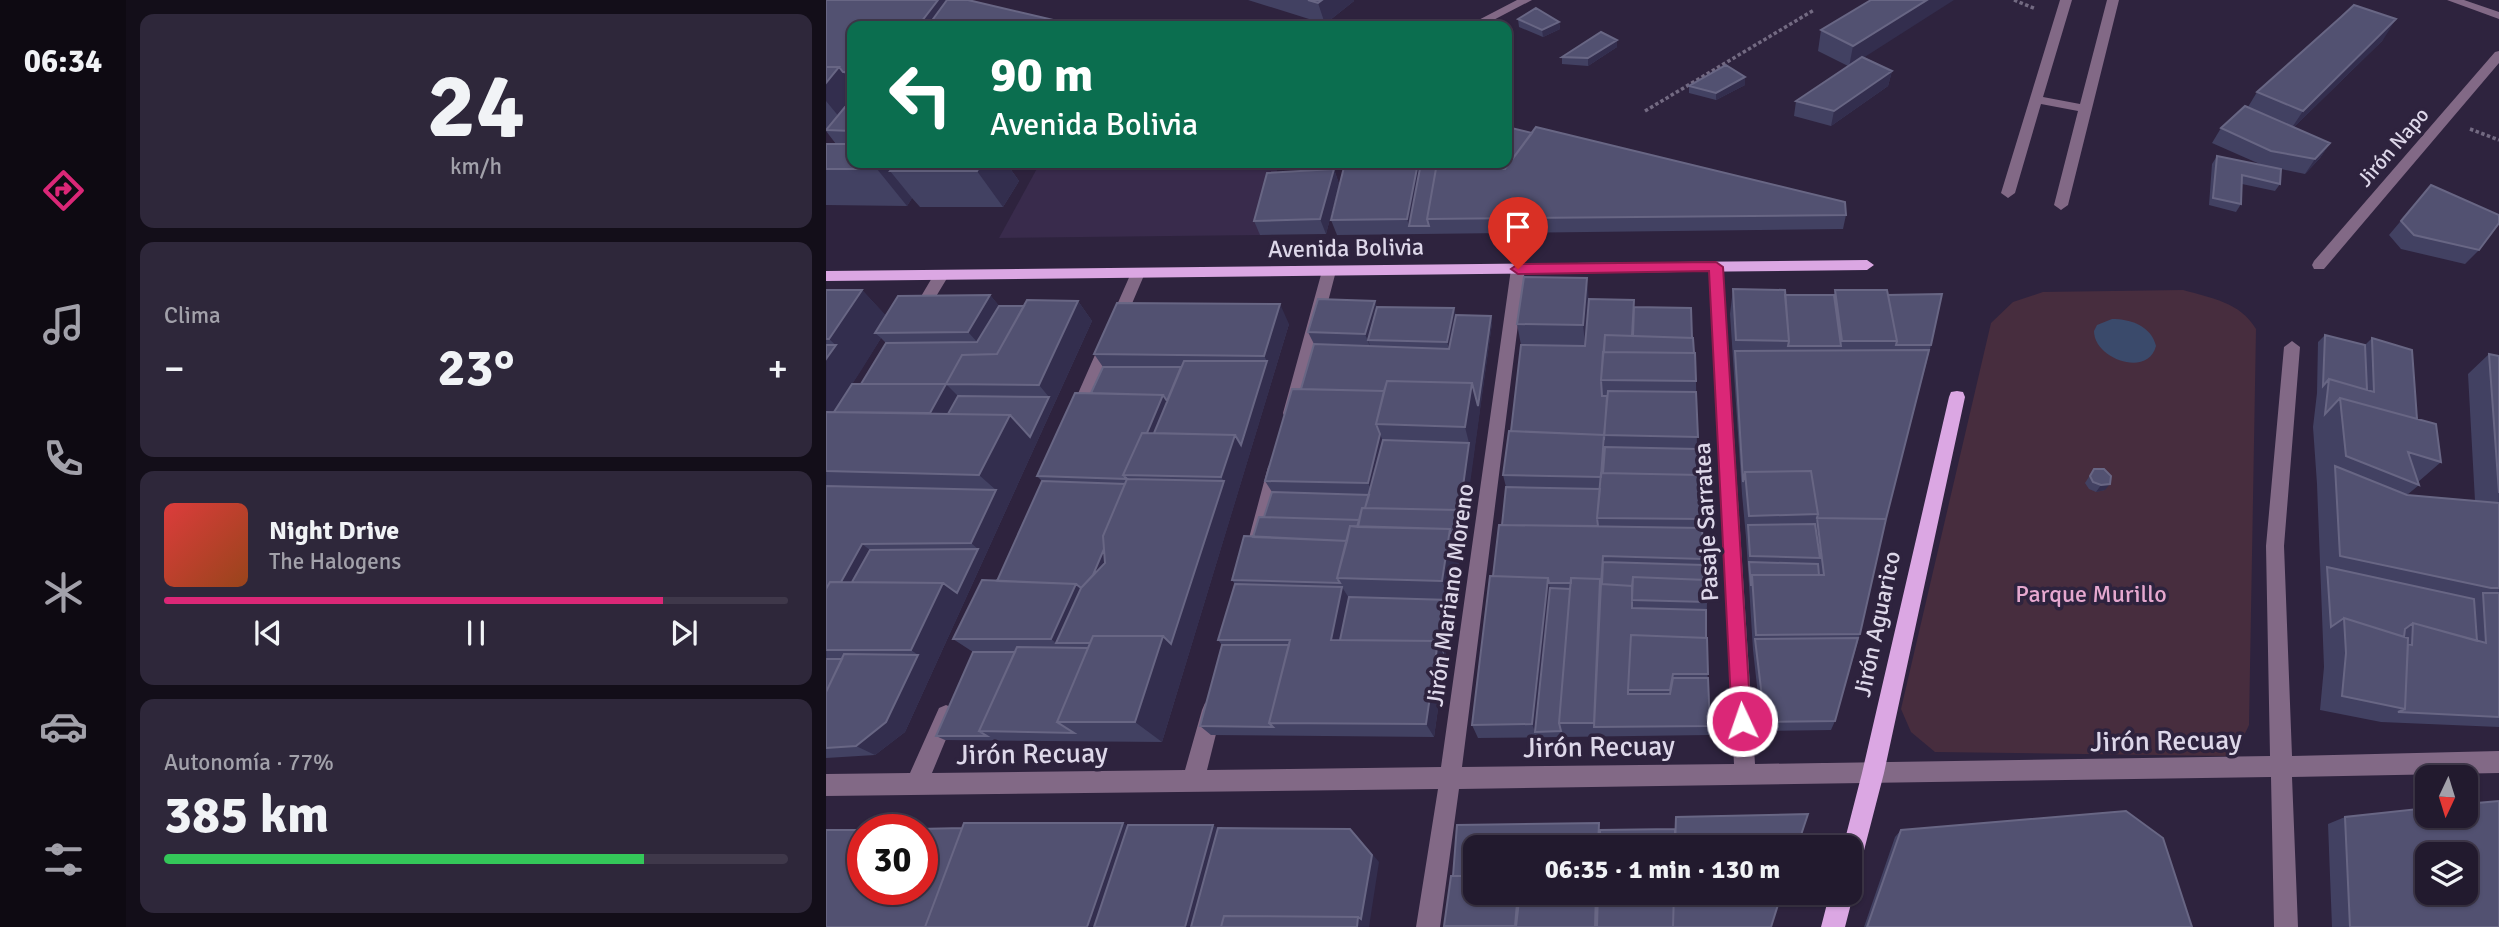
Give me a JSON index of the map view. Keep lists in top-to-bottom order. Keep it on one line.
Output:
{"streets":{"main road":["Avenida Bolivia","Jirón Aguarico"],"street":["Jirón Napo","Pasaje Sarratea","Jirón Mariano Moreno","Jirón Recuay"]},"crossings":[["Avenida Bolivia","Pasaje Sarratea"],["Avenida Bolivia","Jirón Mariano Moreno"],["Pasaje Sarratea","Jirón Recuay"],["Jirón Mariano Moreno","Jirón Recuay"],["Jirón Aguarico","Jirón Recuay"]],"parks":["Parque Murillo"],"north":"bottom","page":{"tabs":"06:34","tile":[["24","km/h"],"Clima",["Autonomía · 77%","385 km"]],"turn":["90 m","Avenida Bolivia"],"heat":["−","23°","+"],"song":["Night Drive","The Halogens"],"limit":"30","trip":"06:35 · 1 min · 130 m"}}
